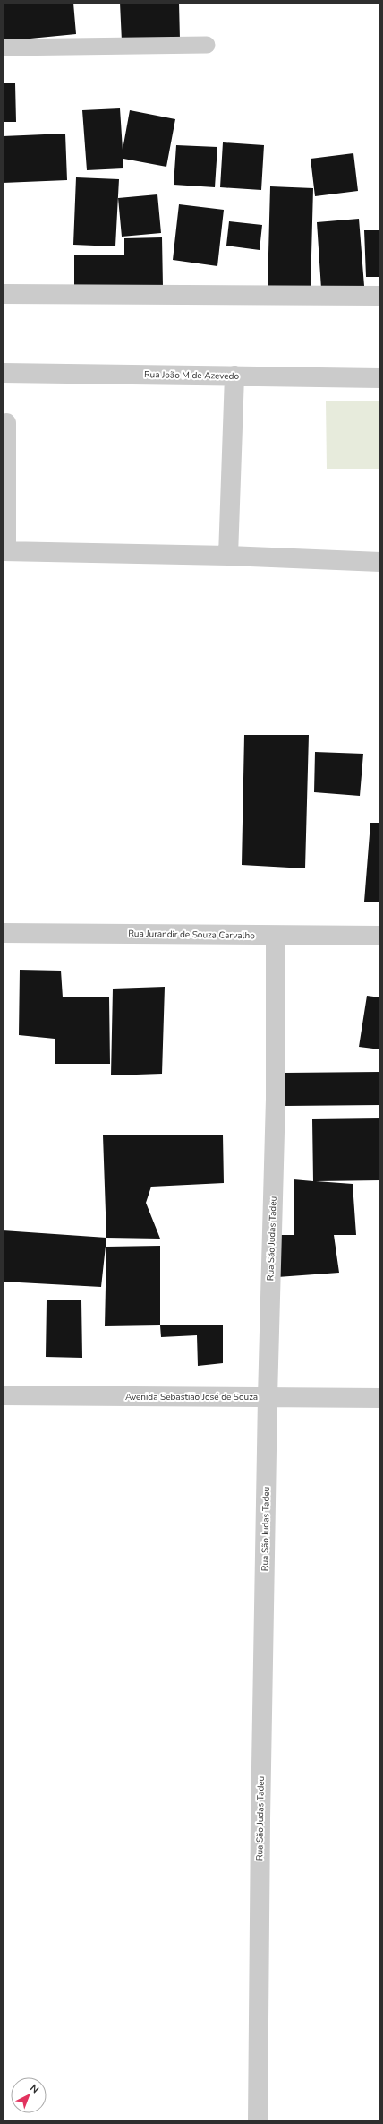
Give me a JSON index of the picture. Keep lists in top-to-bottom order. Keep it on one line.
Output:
{"streets":{"street":["Rua João M de Azevedo","Rua Jurandir de Souza Carvalho","Rua São Judas Tadeu","Avenida Sebastião José de Souza"]},"crossings":[["Rua Jurandir de Souza Carvalho","Rua São Judas Tadeu"],["Rua São Judas Tadeu","Avenida Sebastião José de Souza"]],"north":"top right"}
